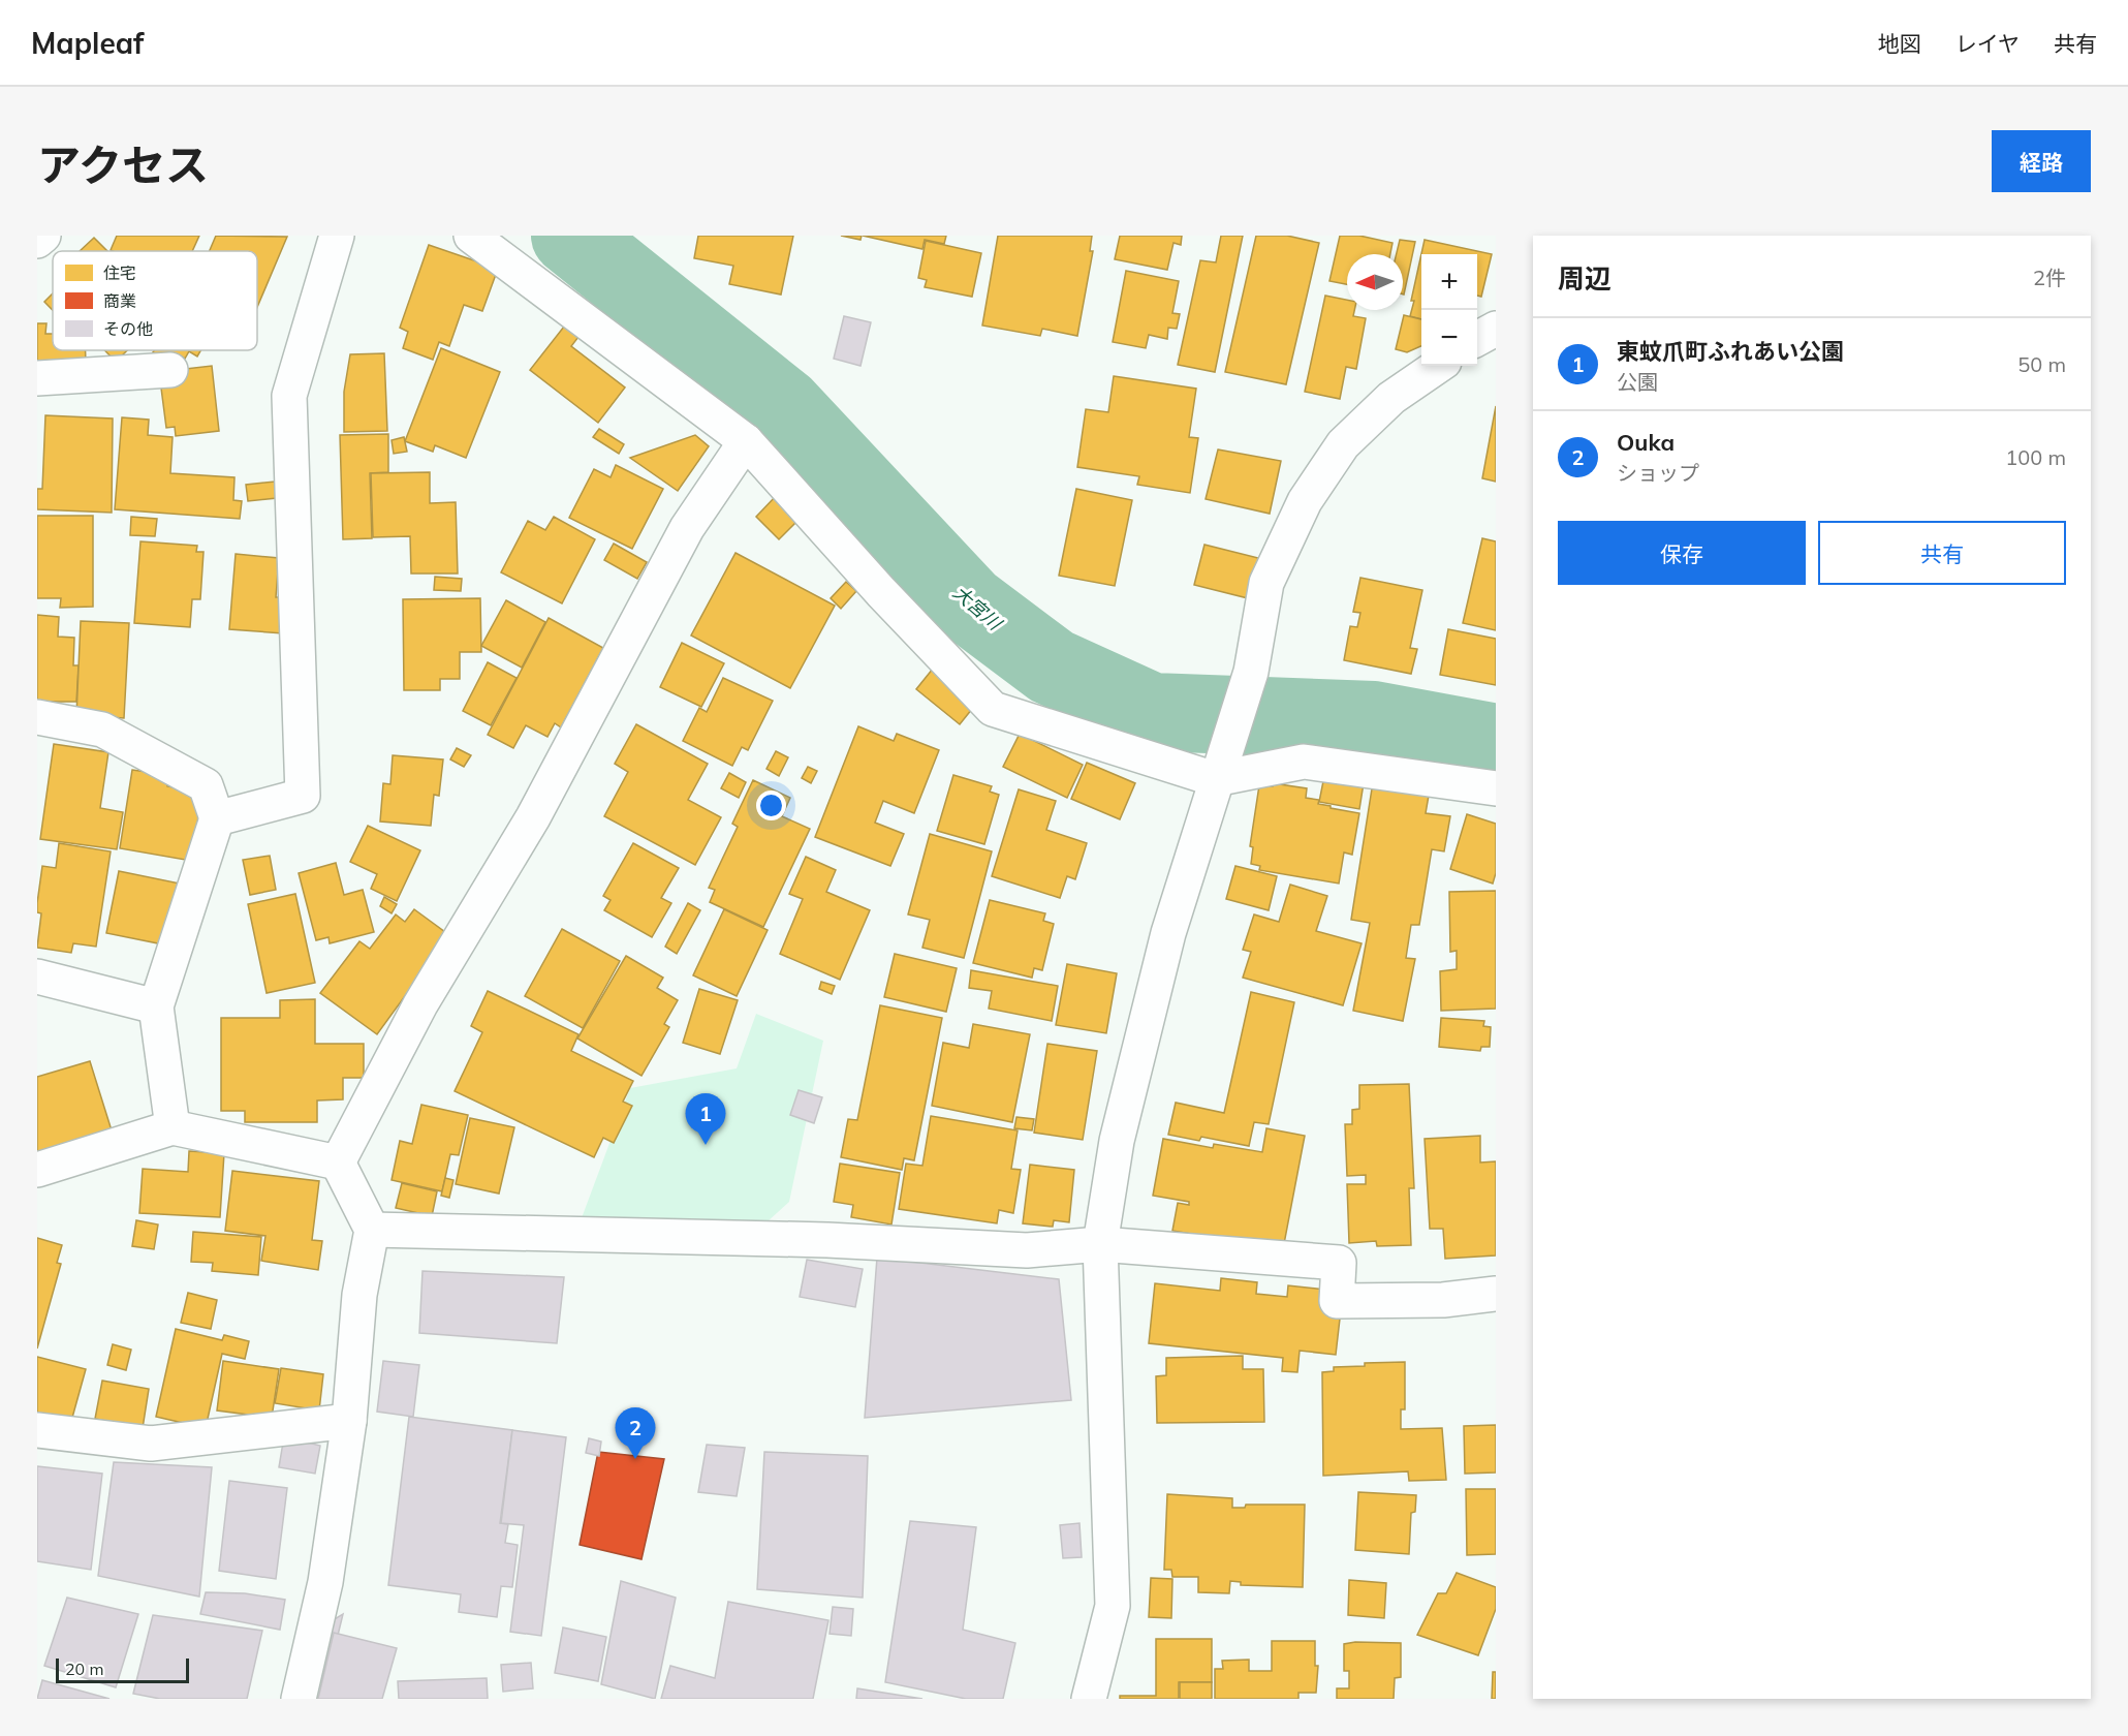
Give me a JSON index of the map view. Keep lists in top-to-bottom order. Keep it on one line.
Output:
{"water":["大宮川"],"legend":["住宅","商業","その他"],"scale_bar":"20 m","north":"left","page":{"header":"Mapleaf","nav":["地図","レイヤ","共有"],"title":"アクセス","buttons":["経路",["保存","共有"]],"heading":["周辺","2件"],"map_buttons":["+","−"],"list":[{"mark":"1","name":"東蚊爪町ふれあい公園","note":"公園","value":"50 m"},{"mark":"2","name":"Ouka","note":"ショップ","value":"100 m"}],"pins":["1","2"],"scale":"20 m"}}
